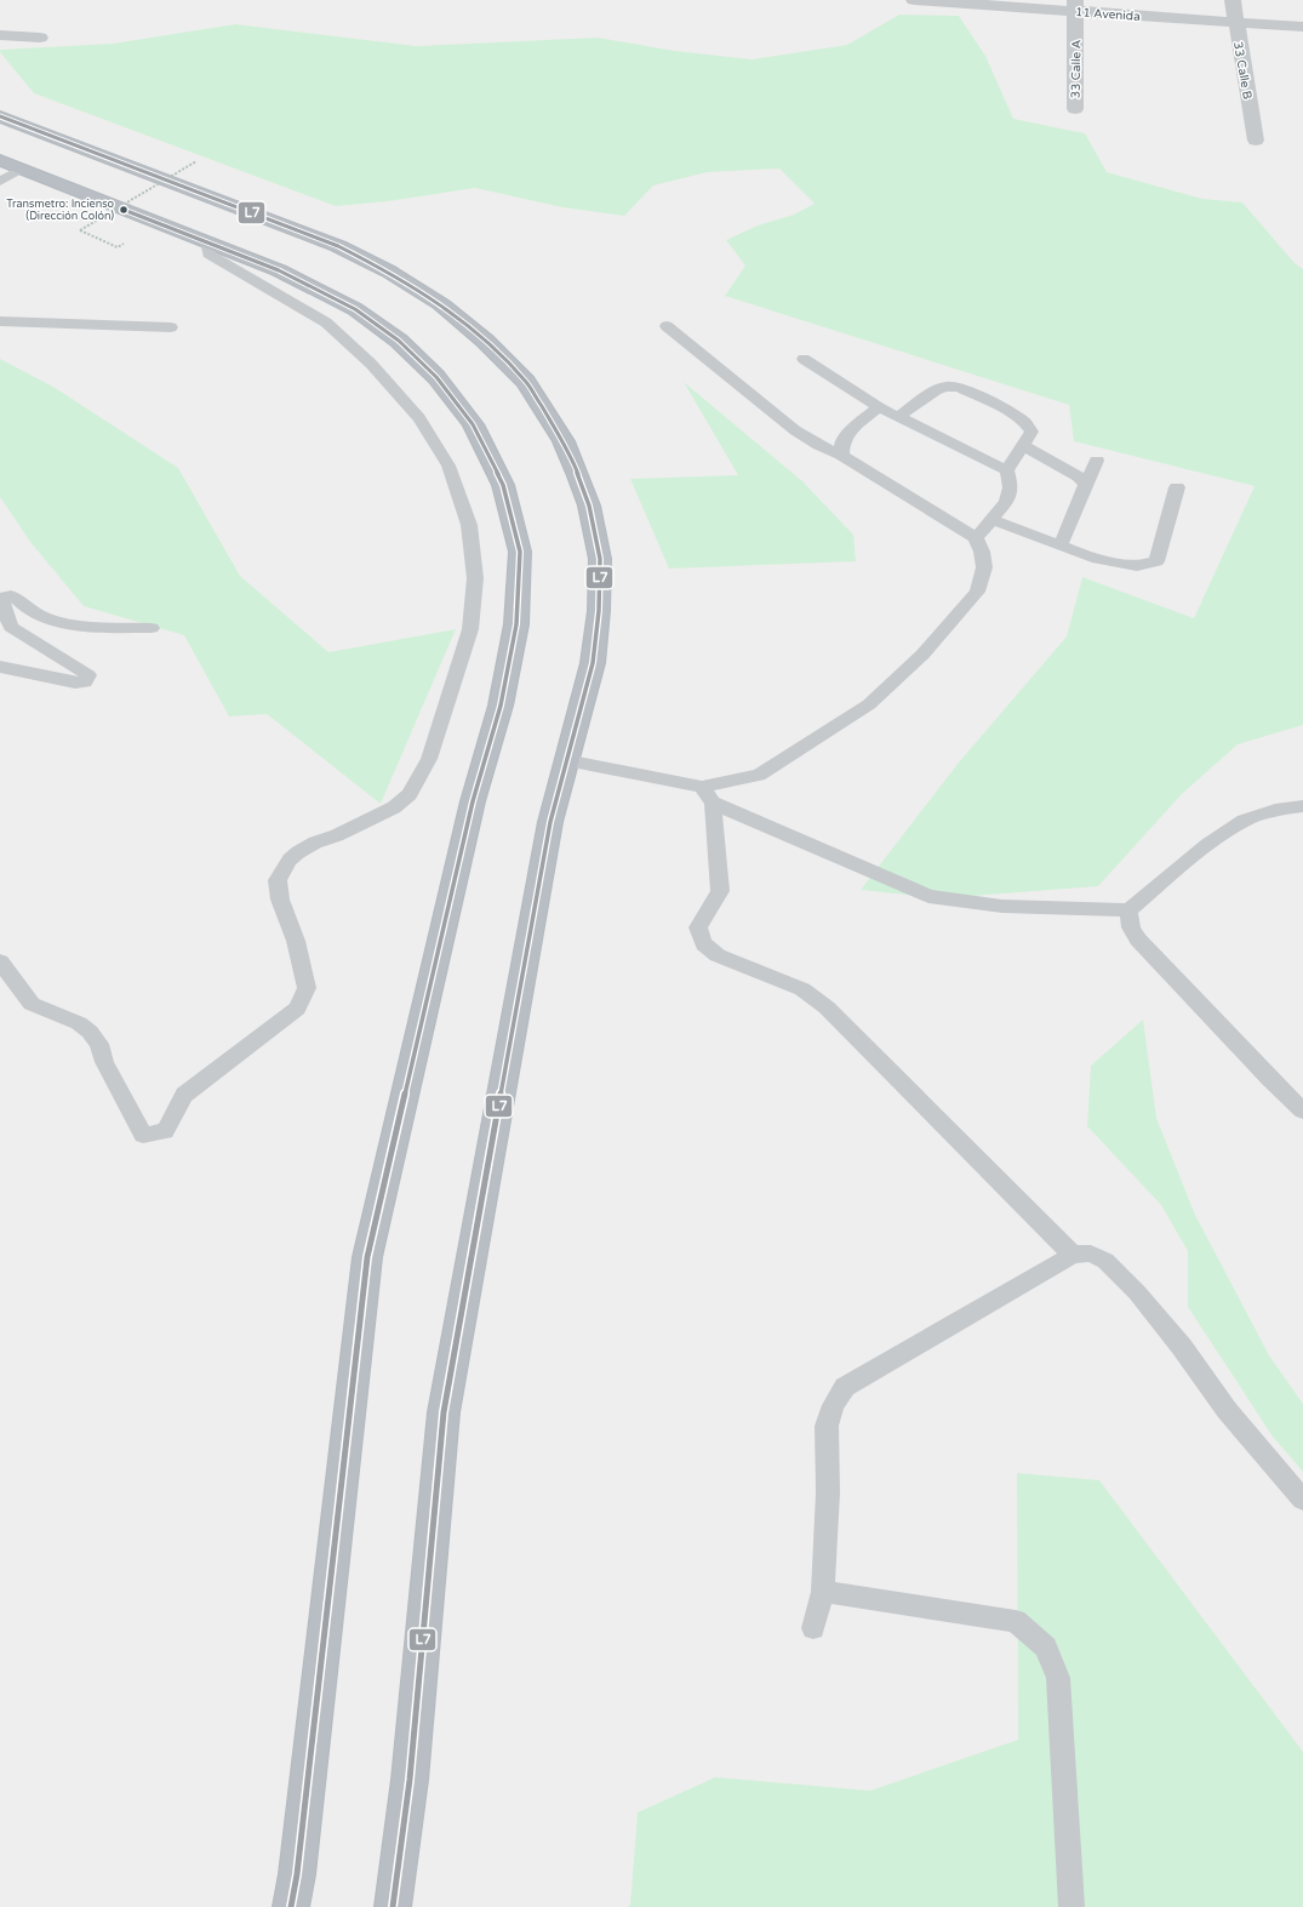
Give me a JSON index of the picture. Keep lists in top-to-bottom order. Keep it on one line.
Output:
{"streets":{"street":["11 Avenida","33 Calle A","33 Calle B"]},"crossings":[["11 Avenida","33 Calle A"],["11 Avenida","33 Calle B"]],"places":["Transmetro: Incienso (Dirección Colón)"],"lines":["transit line L7"]}
